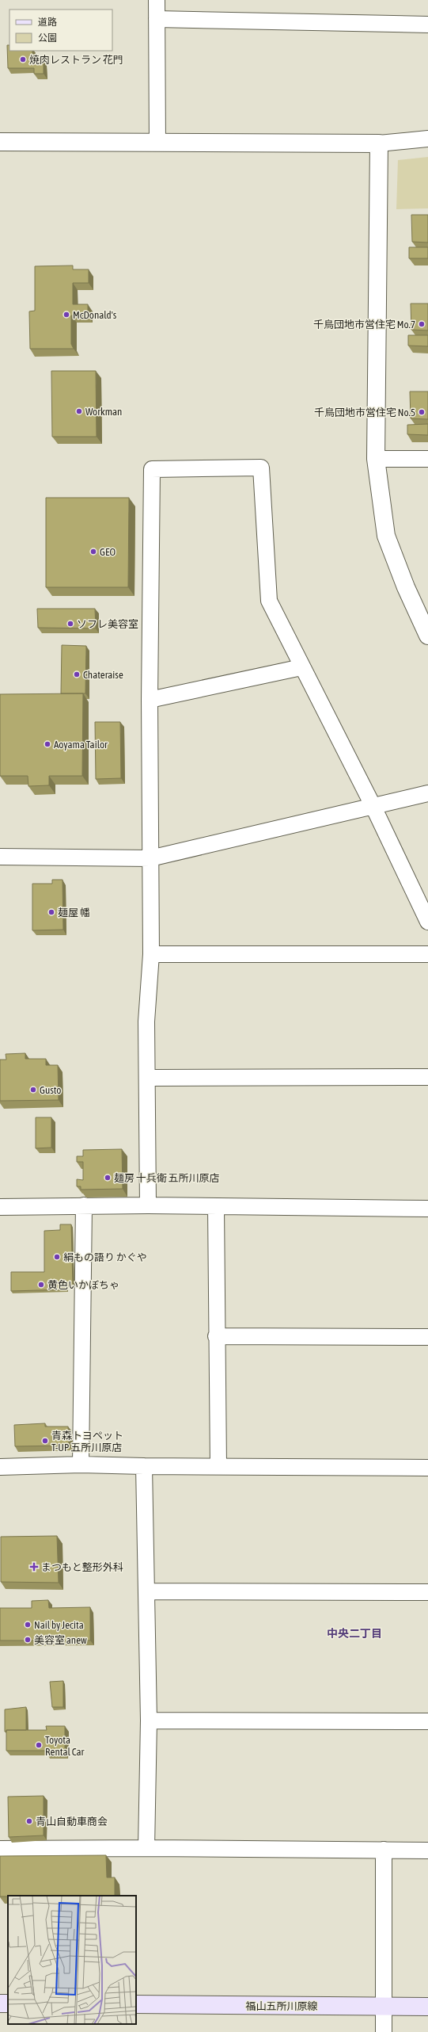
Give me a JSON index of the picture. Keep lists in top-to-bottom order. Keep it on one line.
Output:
{"streets":{"main road":["福山五所川原線"]},"districts":["中央二丁目"],"places":{"other":["焼肉レストラン 花門","McDonald's","千鳥団地市営住宅 Mo.7","Workman","千鳥団地市営住宅 No.5","GEO","ソフレ美容室","Chateraise","Aoyama Tailor","麺屋 幡","Gusto","麺房 十兵衛 五所川原店","絹もの語り かぐや","黄色いかぼちゃ","青森トヨペット T-UP 五所川原店","Nail by Jecita","美容室 anew","Toyota Rental Car","青山自動車商会"],"health":["まつもと整形外科"]},"legend":["道路","公園"]}
